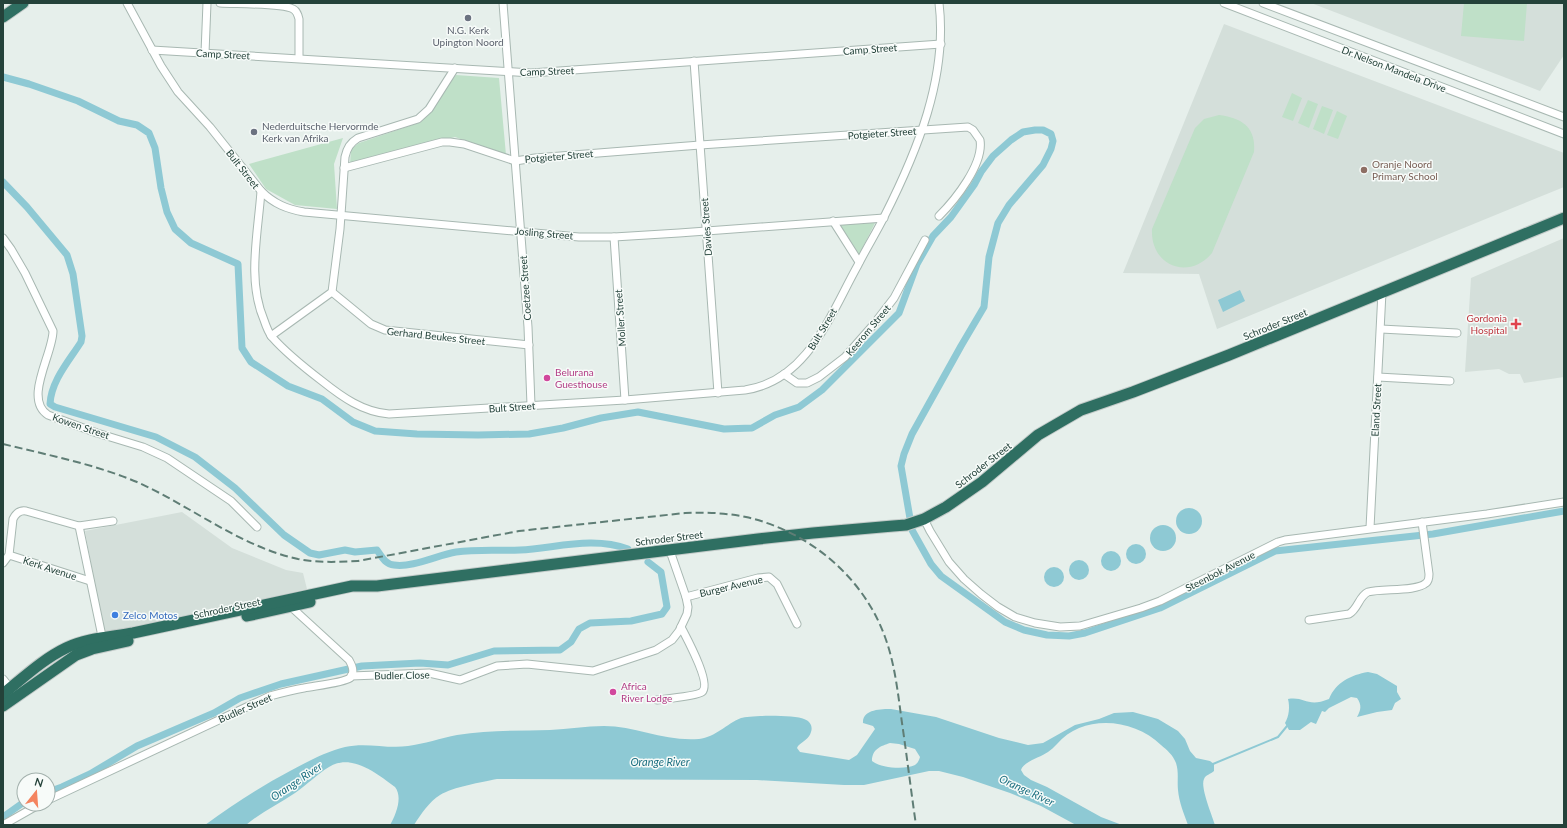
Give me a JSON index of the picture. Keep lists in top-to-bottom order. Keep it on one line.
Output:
{"streets":{"highway":["Schroder Street"],"street":["Camp Street","Dr Nelson Mandela Drive","Potgieter Street","Bult Street","Davies Street","Josling Street","Coetzee Street","Moller Street","Keerom Street","Gerhard Beukes Street","Eland Street","Kowen Street","Kerk Avenue","Steenbok Avenue","Burger Avenue","Budler Close","Budler Street"]},"crossings":[["Camp Street","Bult Street"],["Camp Street","Davies Street"],["Camp Street","Coetzee Street"],["Potgieter Street","Bult Street"],["Potgieter Street","Davies Street"],["Potgieter Street","Coetzee Street"],["Bult Street","Davies Street"],["Bult Street","Josling Street"],["Bult Street","Coetzee Street"],["Bult Street","Moller Street"],["Bult Street","Keerom Street"],["Davies Street","Josling Street"],["Josling Street","Coetzee Street"],["Josling Street","Moller Street"],["Coetzee Street","Gerhard Beukes Street"],["Schroder Street","Eland Street"],["Schroder Street","Steenbok Avenue"],["Schroder Street","Burger Avenue"],["Eland Street","Steenbok Avenue"],["Burger Avenue","Budler Close"],["Budler Close","Budler Street"]],"water":["Orange River"],"places":{"other":["N.G. Kerk Upington Noord","Nederduitsche Hervormde Kerk van Afrika","Oranje Noord Primary School","Belurana Guesthouse","Zelco Motos","Africa River Lodge"],"health":["Gordonia Hospital"]},"north":"top"}
